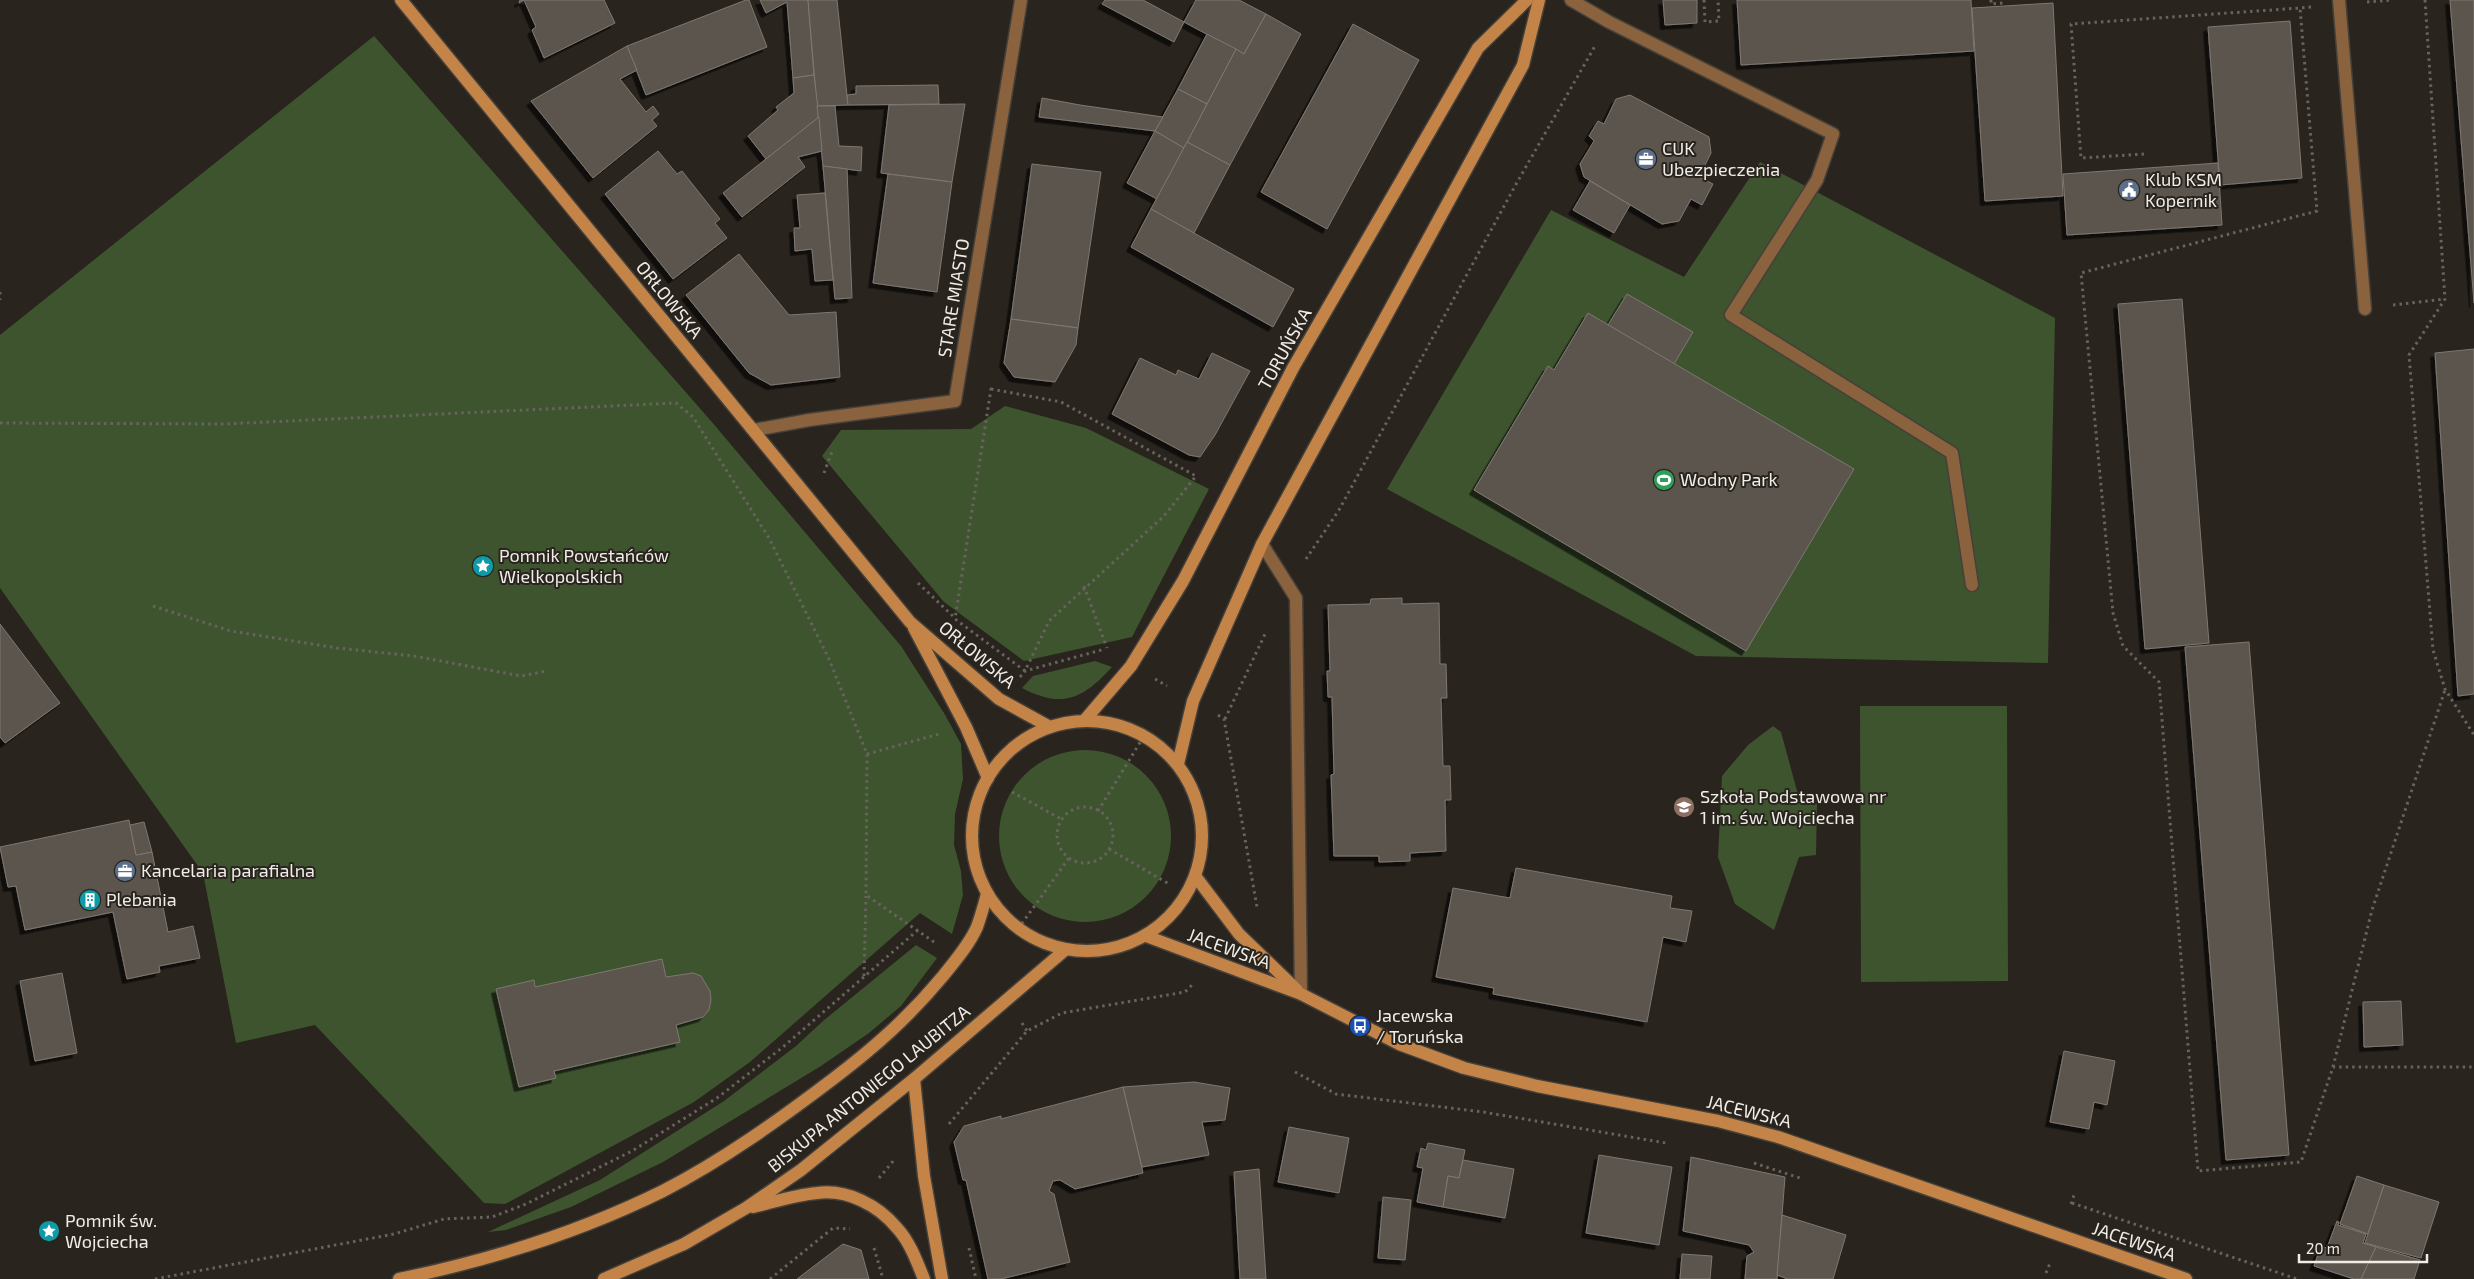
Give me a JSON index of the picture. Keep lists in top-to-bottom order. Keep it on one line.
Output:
{"streets":{"main road":["ORŁOWSKA","TORUŃSKA","JACEWSKA","BISKUPA ANTONIEGO LAUBITZA"],"street":["STARE MIASTO"]},"crossings":[["STARE MIASTO","ORŁOWSKA"]],"places":{"office":["CUK Ubezpieczenia","Kancelaria parafialna"],"public building":["Klub KSM Kopernik"],"sports":["Wodny Park"],"place":["Pomnik Powstańców Wielkopolskich","Pomnik św. Wojciecha"],"school or university":["Szkoła Podstawowa nr 1 im. św. Wojciecha"],"building":["Plebania"],"bus stop":["Jacewska / Toruńska"]},"scale_bar":"20 m"}
